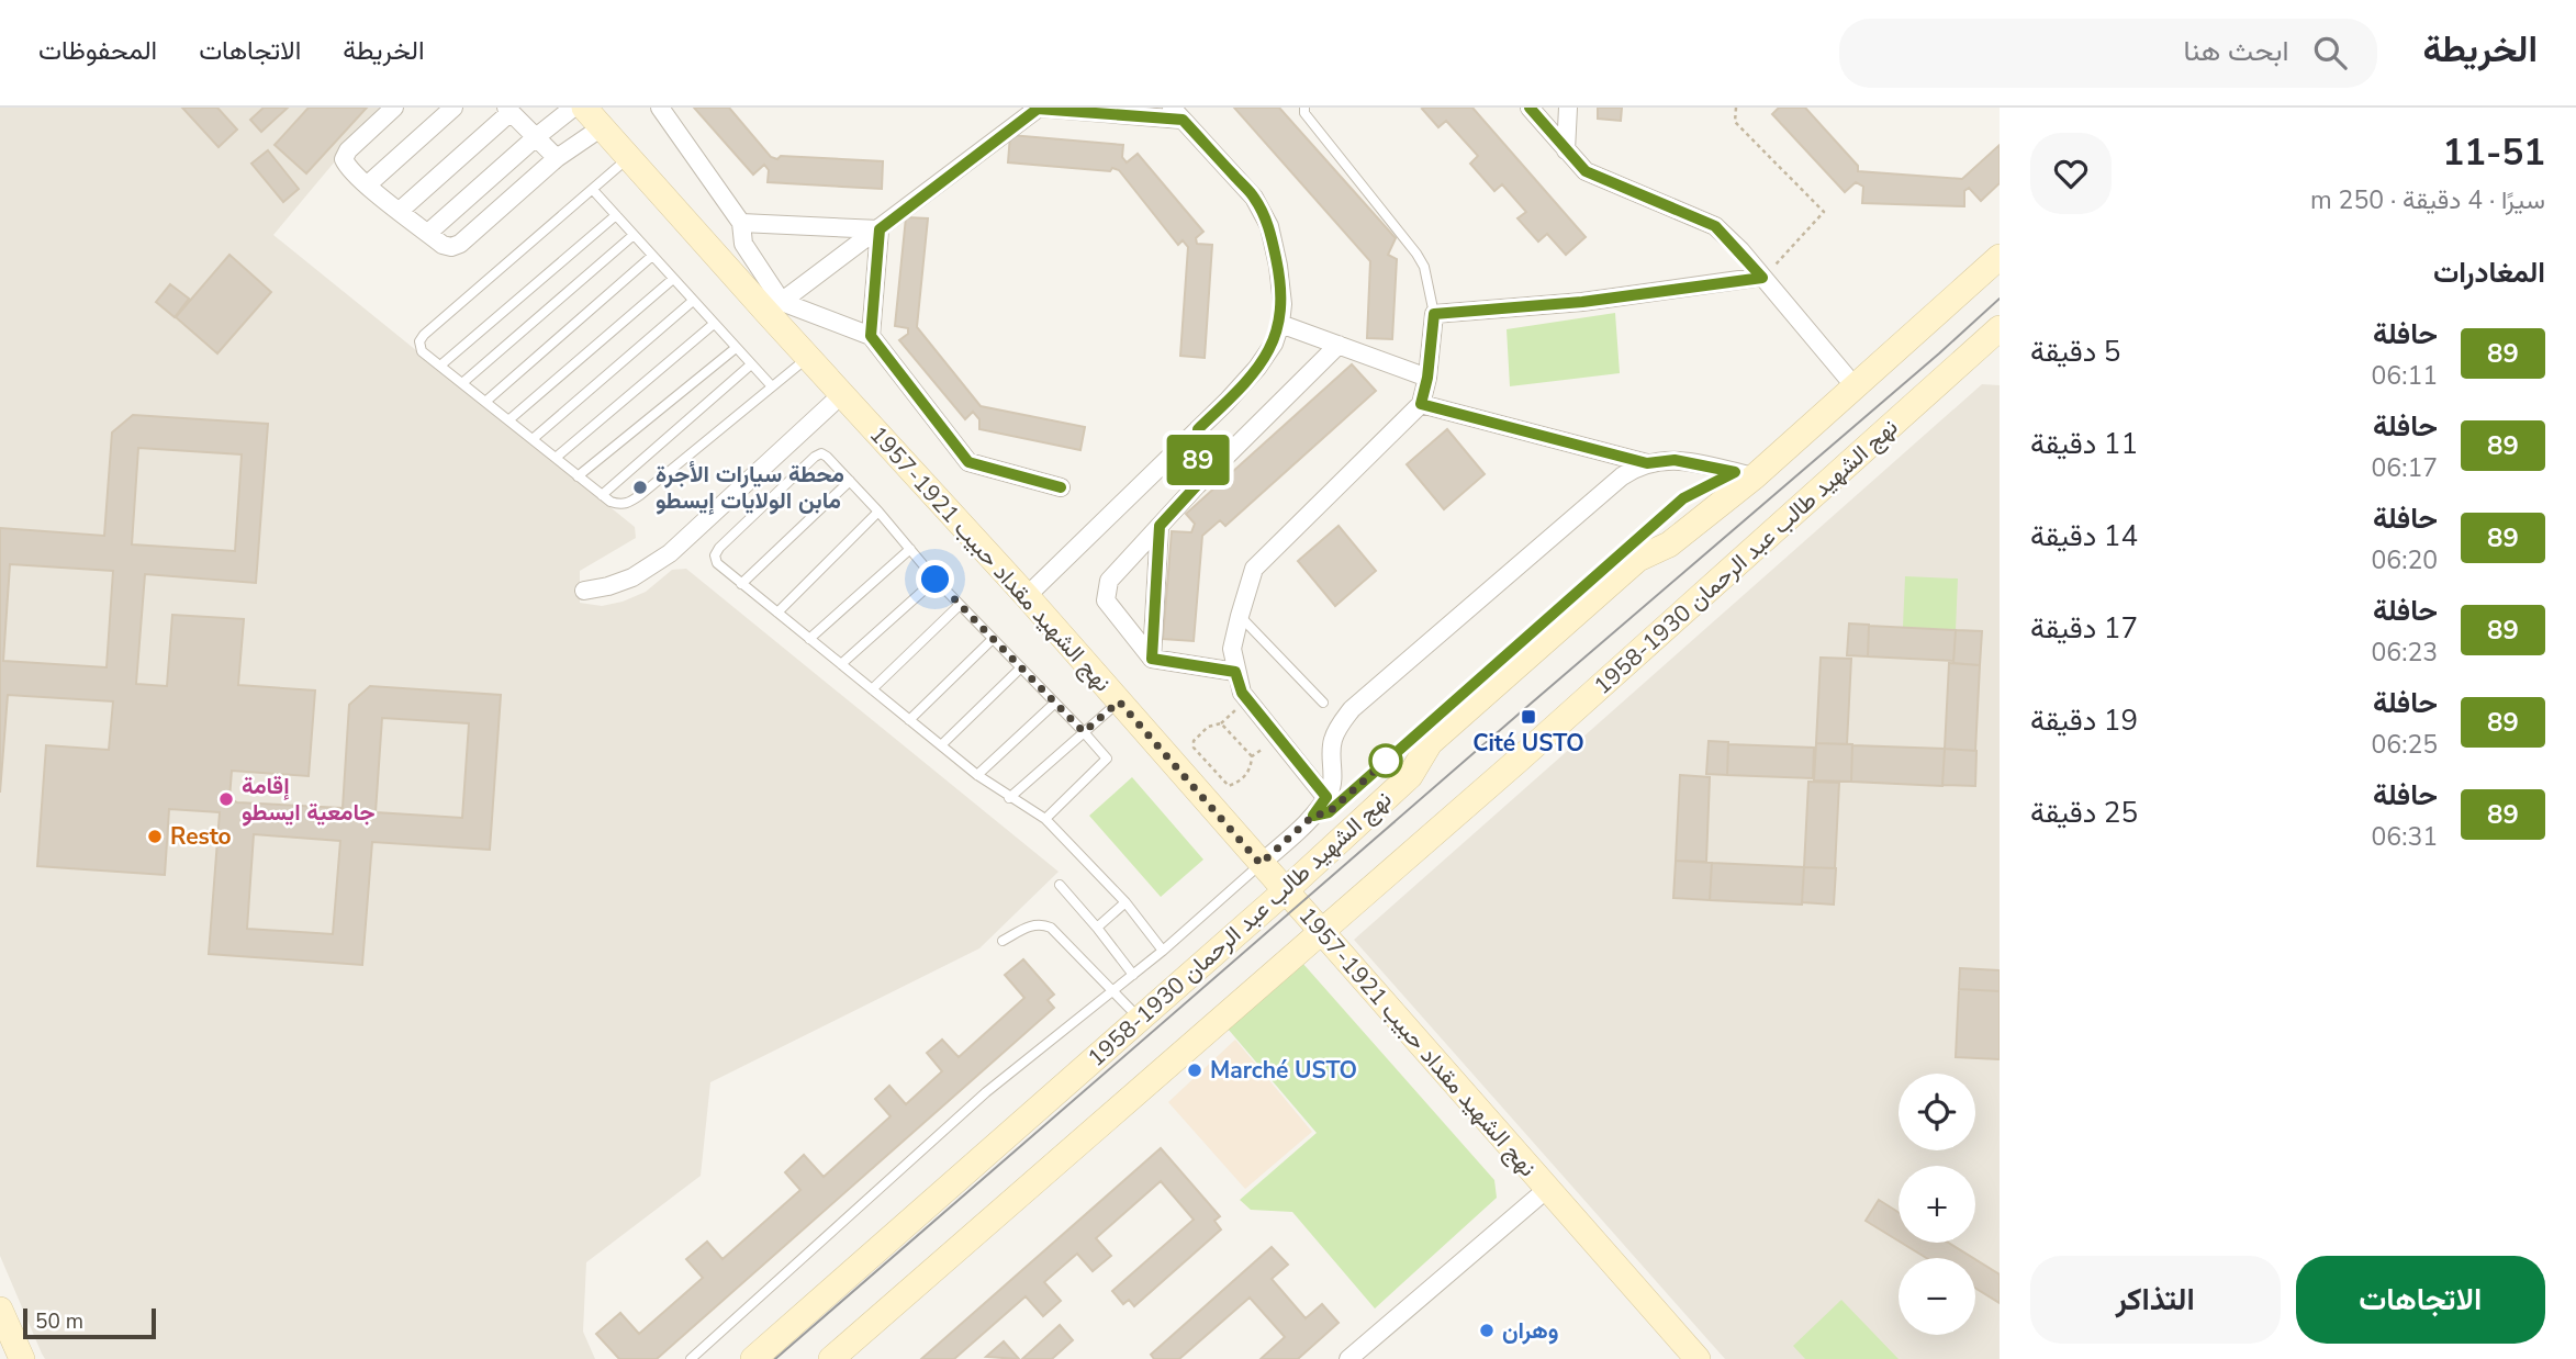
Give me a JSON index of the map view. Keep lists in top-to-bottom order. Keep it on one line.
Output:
{"streets":{"main road":["نهج الشهيد طالب عبد الرحمان 1930-1958","نهج الشهيد مقداد حبيب 1921-1957"]},"crossings":[["نهج الشهيد طالب عبد الرحمان 1930-1958","نهج الشهيد مقداد حبيب 1921-1957"]],"places":{"other":["محطة سيارات الأجرة مابن الولايات إيسطو","إقامة جامعية ايسطو","Resto","Marché USTO","وهران"],"transit":["Cité USTO"]},"lines":["bus line 89"],"scale_bar":"50 m","page":{"header":"الخريطة","search":"ابحث هنا","nav":["الخريطة","الاتجاهات","المحفوظات"],"heading":[["11-51","سيرًا · 4 دقيقة · 250 m"],"المغادرات"],"on_map":"89","list":[{"mark":"89","name":"حافلة","note":"06:11","value":"5 دقيقة"},{"mark":"89","name":"حافلة","note":"06:17","value":"11 دقيقة"},{"mark":"89","name":"حافلة","note":"06:20","value":"14 دقيقة"},{"mark":"89","name":"حافلة","note":"06:23","value":"17 دقيقة"},{"mark":"89","name":"حافلة","note":"06:25","value":"19 دقيقة"},{"mark":"89","name":"حافلة","note":"06:31","value":"25 دقيقة"}],"map_buttons":["+","−"],"buttons":["الاتجاهات","التذاكر"],"scale":"50 m"}}
